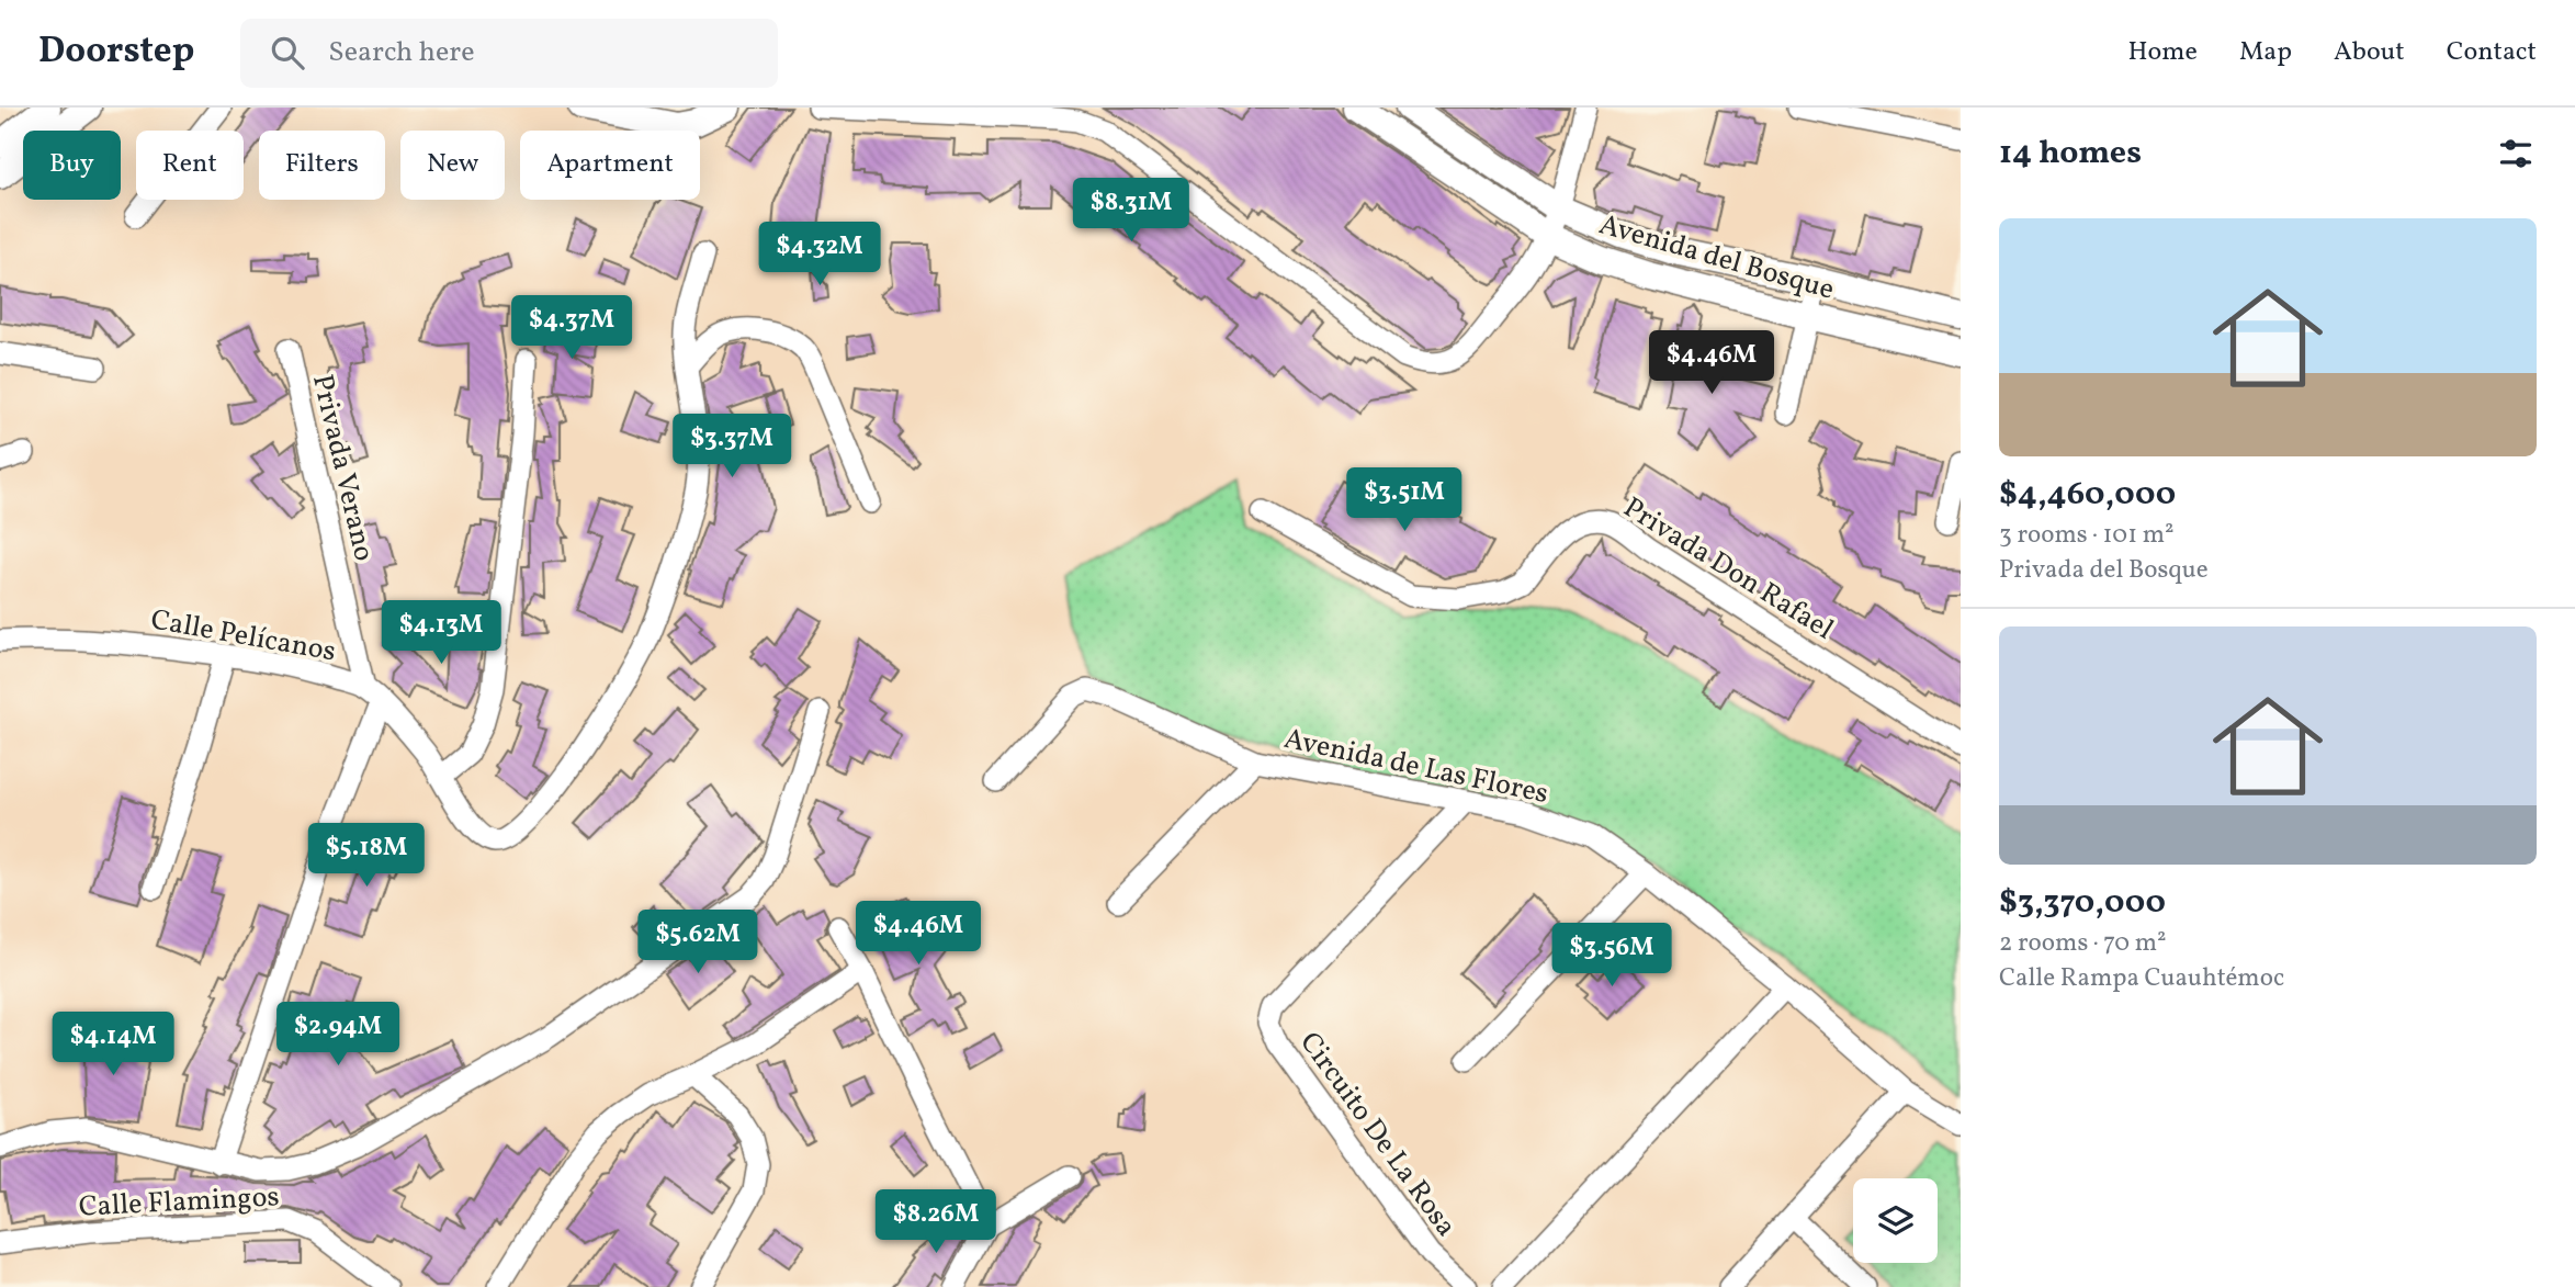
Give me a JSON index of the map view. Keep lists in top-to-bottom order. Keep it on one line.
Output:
{"streets":{"street":["Avenida del Bosque","Privada Verano","Privada Don Rafael","Calle Pelícanos","Avenida de Las Flores","Circuito De La Rosa","Calle Flamingos"]},"crossings":[["Privada Verano","Calle Pelícanos"],["Avenida de Las Flores","Circuito De La Rosa"]],"page":{"header":"Doorstep","search":"Search here","nav":["Home","Map","About","Contact"],"heading":"14 homes","chip":["Buy","Rent","Filters","New","Apartment"],"price":["$8.31M","$4.32M","$4.37M","$4.46M","$3.37M","$3.51M","$4.13M","$5.18M","$4.46M","$5.62M","$3.56M","$2.94M","$4.14M","$8.26M"],"list":[{"name":"$4,460,000","note":"3 rooms · 101 m² · Privada del Bosque"},{"name":"$3,370,000","note":"2 rooms · 70 m² · Calle Rampa Cuauhtémoc"}]}}
